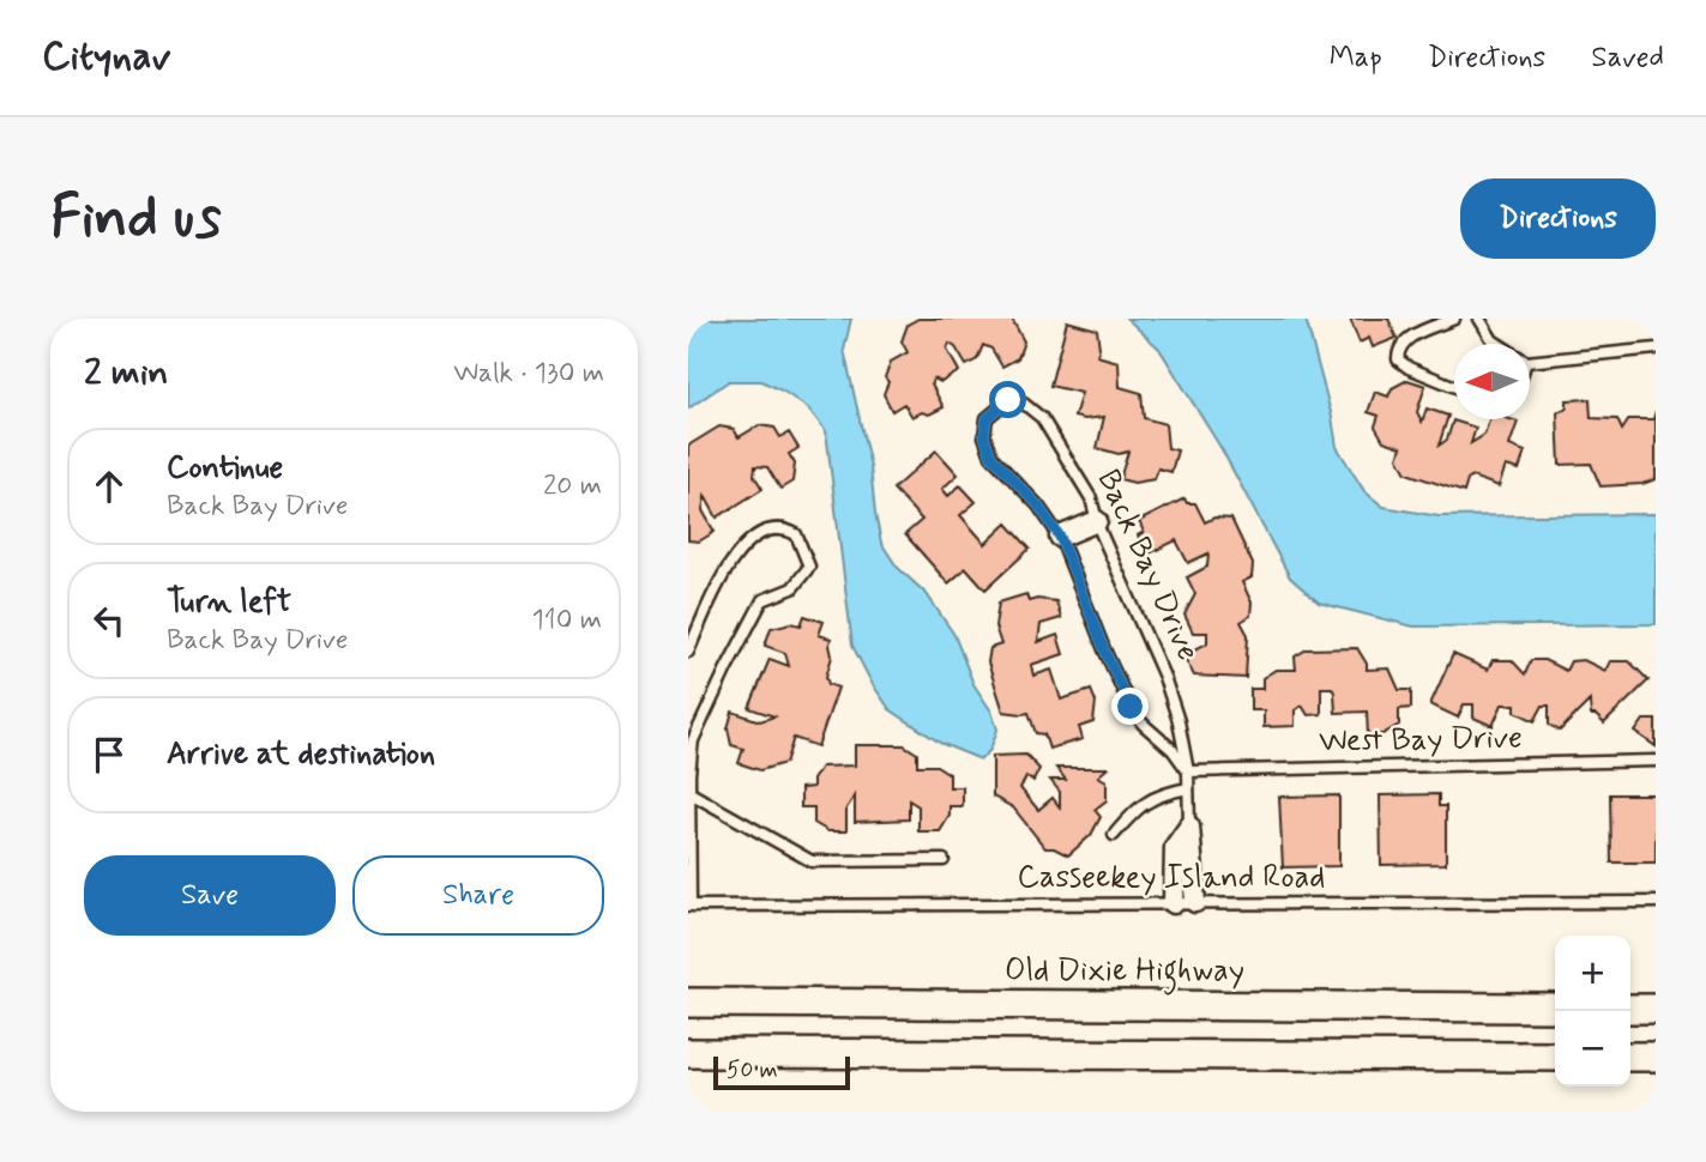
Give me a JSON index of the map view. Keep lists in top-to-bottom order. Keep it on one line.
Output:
{"streets":{"main road":["Old Dixie Highway"],"street":["Back Bay Drive"],"lane":["West Bay Drive","Casseekey Island Road"]},"crossings":[["Back Bay Drive","West Bay Drive"],["Back Bay Drive","Casseekey Island Road"]],"scale_bar":"50 m","north":"left","page":{"header":"Citynav","nav":["Map","Directions","Saved"],"buttons":["Directions",["Save","Share"]],"title":"Find us","heading":["2 min","Walk · 130 m"],"list":[["Continue","Back Bay Drive","20 m"],["Turn left","Back Bay Drive","110 m"],"Arrive at destination"],"map_buttons":["+","−"],"scale":"50 m"}}
